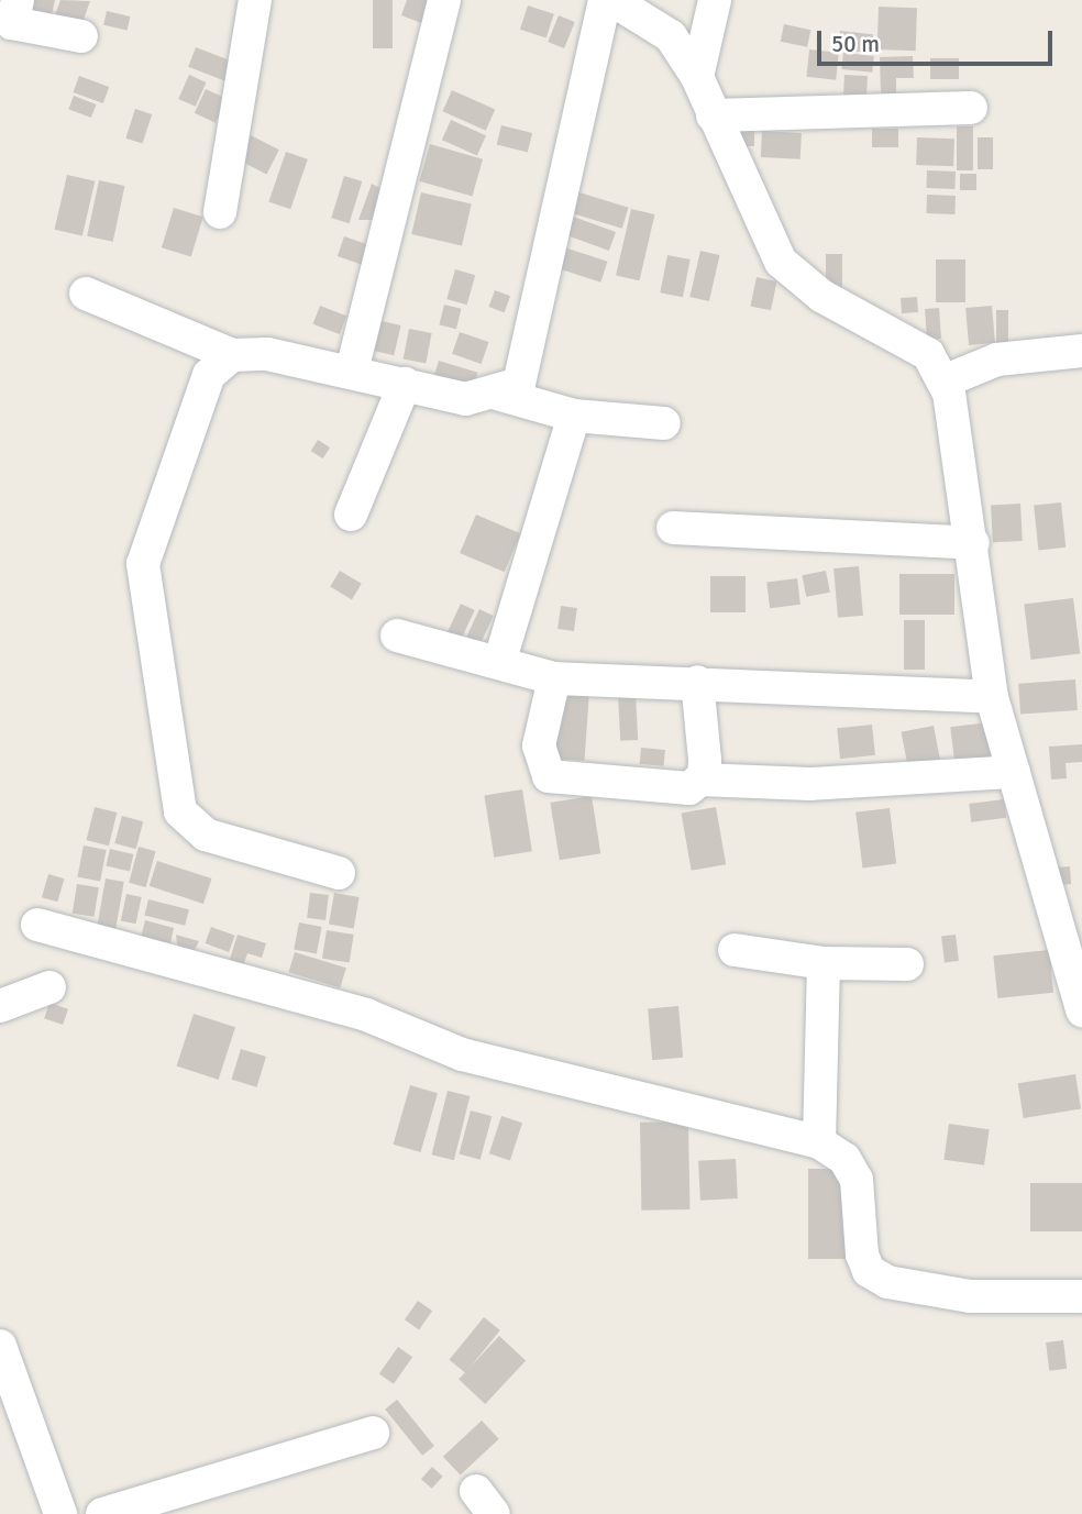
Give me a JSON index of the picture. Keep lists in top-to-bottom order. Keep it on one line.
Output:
{"scale_bar":"50 m"}
